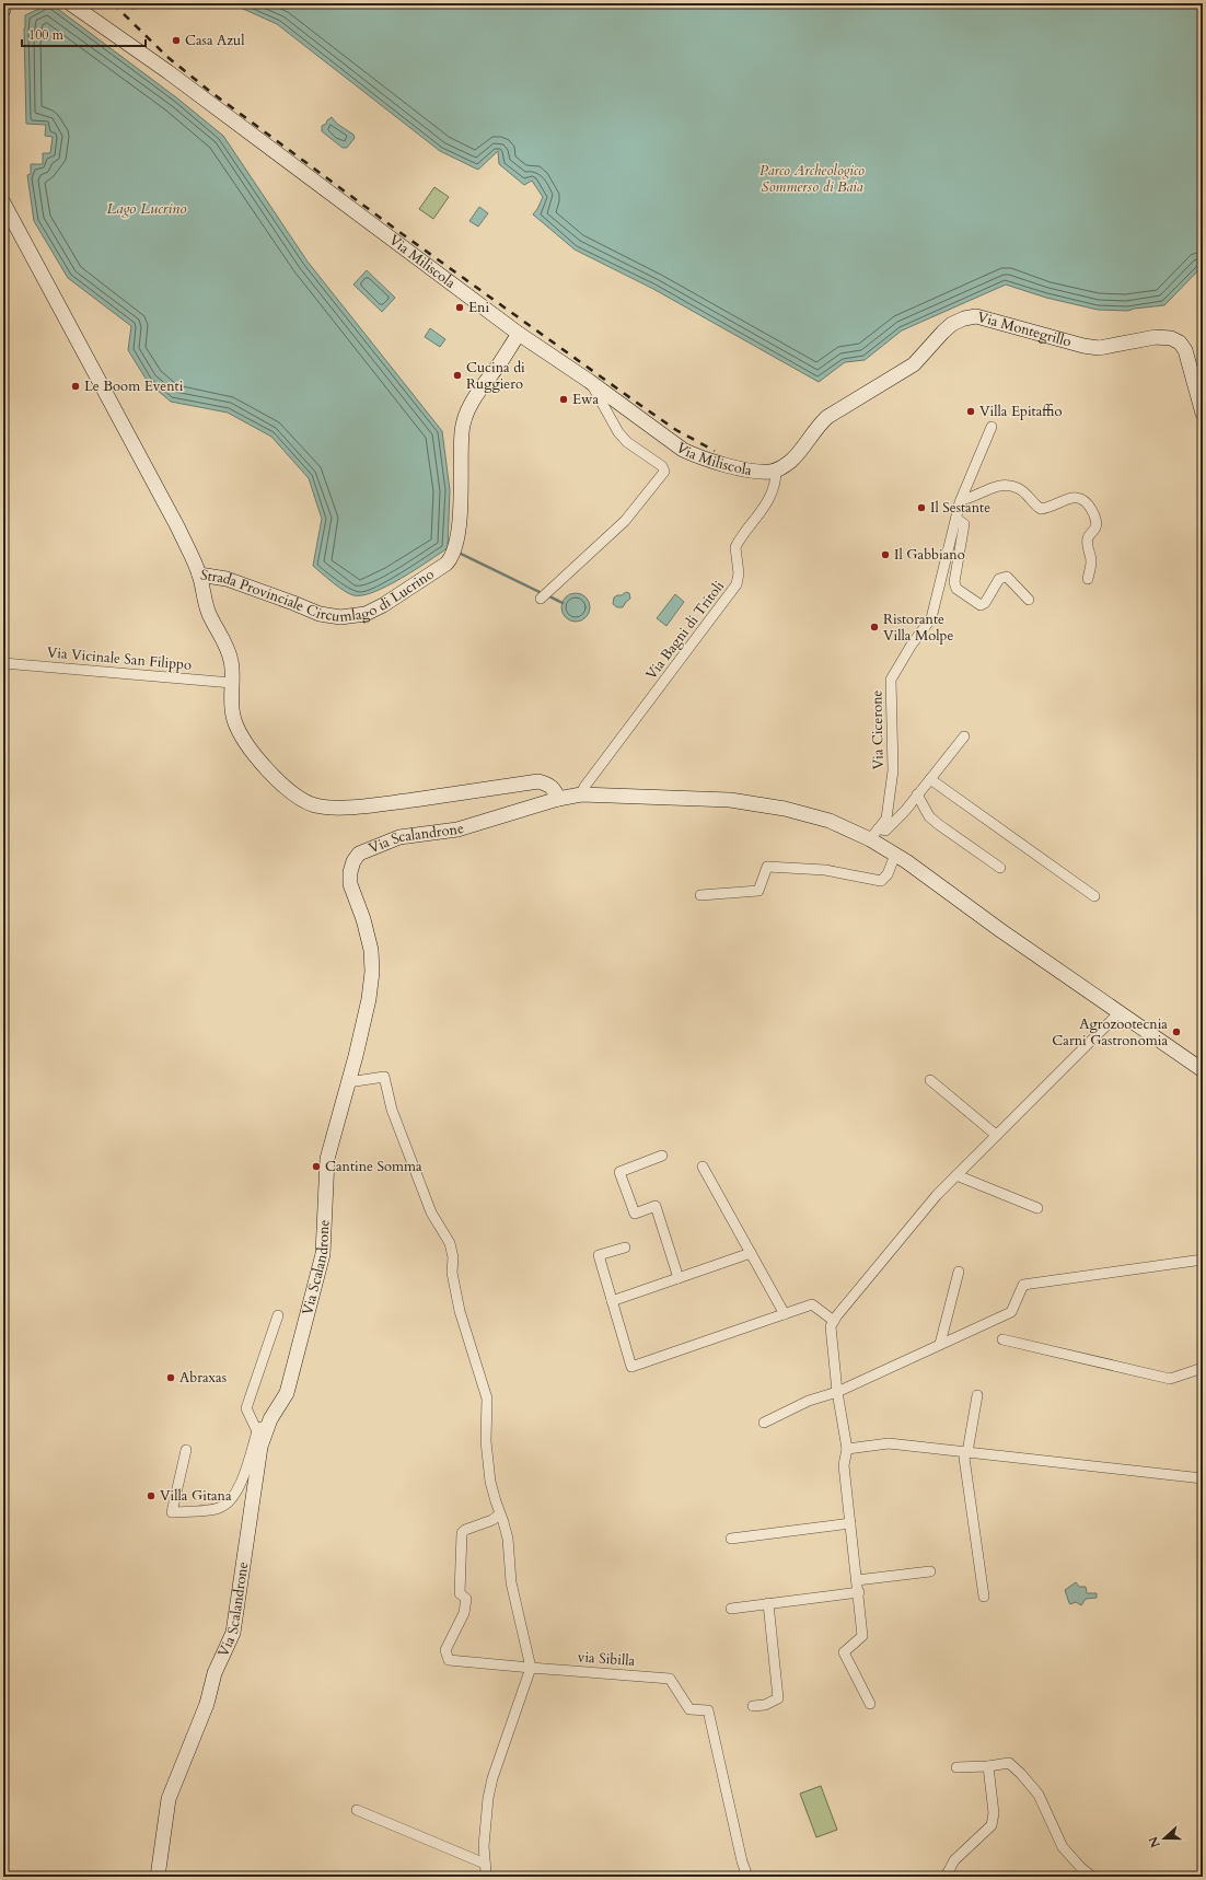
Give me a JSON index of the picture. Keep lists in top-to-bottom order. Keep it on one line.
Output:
{"streets":{"street":["Via Miliscola","Via Montegrillo","Strada Provinciale Circumlago di Lucrino","Via Bagni di Tritoli","Via Vicinale San Filippo","Via Cicerone","Via Scalandrone","via Sibilla"]},"crossings":[["Via Miliscola","Via Montegrillo"],["Via Miliscola","Strada Provinciale Circumlago di Lucrino"],["Via Miliscola","Via Bagni di Tritoli"],["Via Montegrillo","Via Bagni di Tritoli"],["Via Bagni di Tritoli","Via Scalandrone"],["Via Cicerone","Via Scalandrone"]],"water":["Lago Lucrino"],"parks":["Parco Archeologico Sommerso di Baia"],"places":["Casa Azul","Eni","Cucina di Ruggiero","Le Boom Eventi","Ewa","Villa Epitaffio","Il Sestante","Il Gabbiano","Ristorante Villa Molpe","Agrozootecnia Carni Gastronomia","Cantine Somma","Abraxas","Villa Gitana"],"scale_bar":"100 m","north":"left"}
